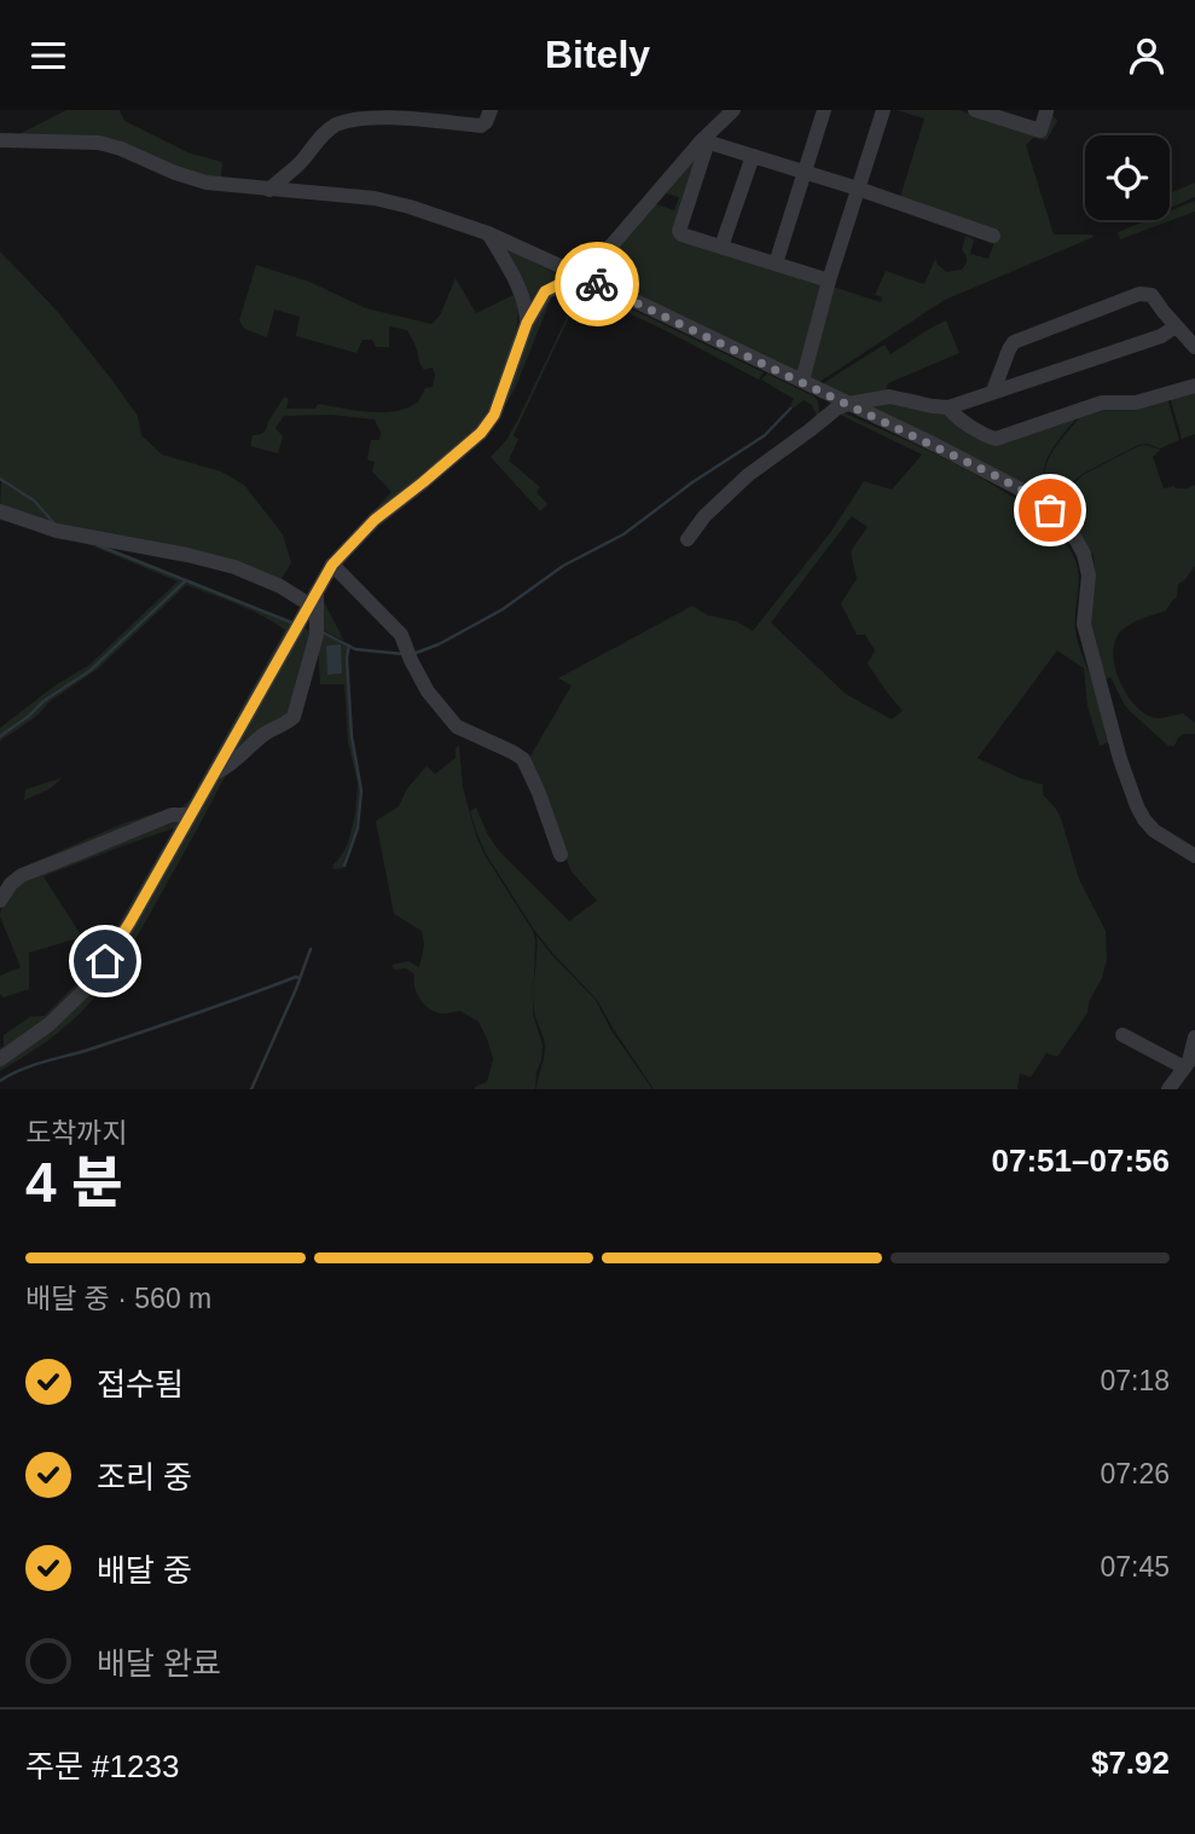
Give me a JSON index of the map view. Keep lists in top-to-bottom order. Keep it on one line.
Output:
{"page":{"header":"Bitely","heading":["4 분","도착까지","07:51–07:56"],"panel":["주문 #1233","$7.92"],"bar":"배달 중 · 560 m","list":[["접수됨","07:18"],["조리 중","07:26"],["배달 중","07:45"],"배달 완료"]}}
